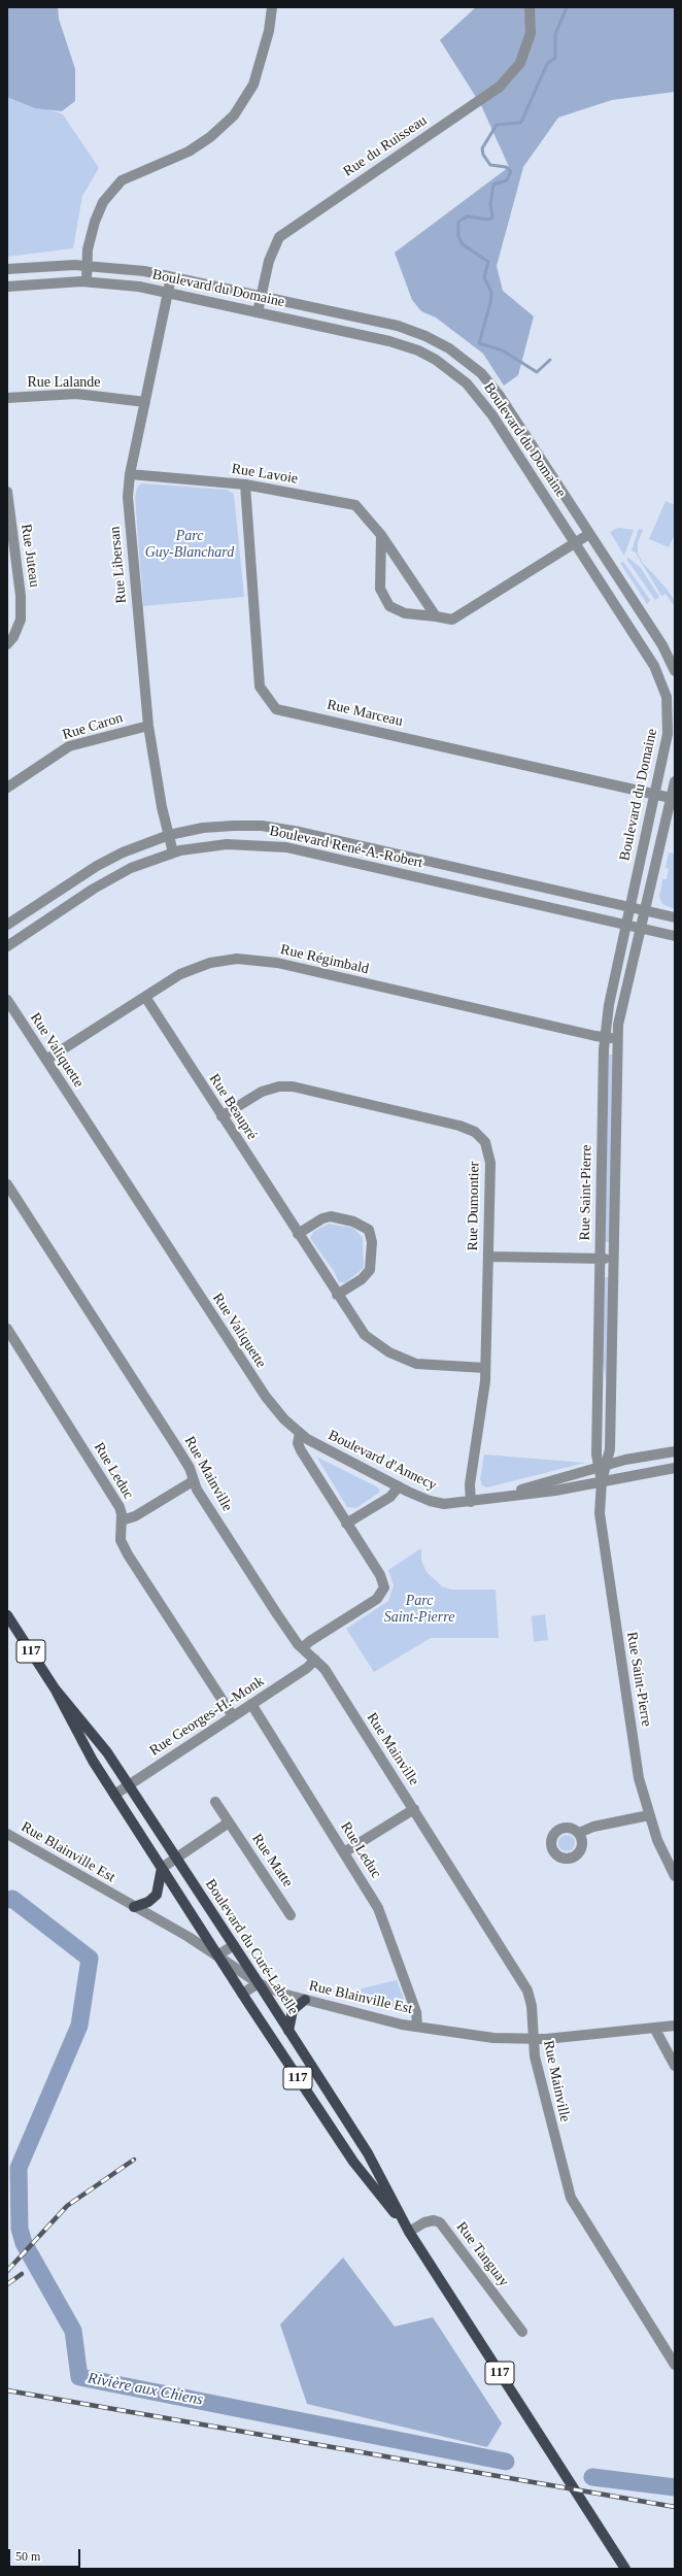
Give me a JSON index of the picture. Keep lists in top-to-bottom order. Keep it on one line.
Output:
{"streets":{"main road":["117","Boulevard du Curé-Labelle"],"street":["Rue du Ruisseau","Boulevard du Domaine","Rue Lalande","Rue Lavoie","Rue Juteau","Rue Libersan","Rue Marceau","Rue Caron","Boulevard René-A.-Robert","Rue Régimbald","Rue Valiquette","Rue Beaupré","Rue Saint-Pierre","Rue Dumontier","Boulevard d'Annecy","Rue Leduc","Rue Mainville","Rue Georges-H.-Monk","Rue Blainville Est","Rue Matte","Rue Tanguay"]},"crossings":[["Rue du Ruisseau","Boulevard du Domaine"],["Boulevard du Domaine","Rue Libersan"],["Boulevard du Domaine","Rue Marceau"],["Boulevard du Domaine","Boulevard René-A.-Robert"],["Boulevard du Domaine","Rue Saint-Pierre"],["Rue Lalande","Rue Libersan"],["Rue Lavoie","Rue Libersan"],["Rue Lavoie","Rue Marceau"],["Rue Libersan","Rue Caron"],["Rue Libersan","Boulevard René-A.-Robert"],["Boulevard René-A.-Robert","Rue Saint-Pierre"],["Rue Régimbald","Rue Valiquette"],["Rue Régimbald","Rue Beaupré"],["Rue Régimbald","Rue Saint-Pierre"],["Rue Valiquette","Boulevard d'Annecy"],["Rue Beaupré","Rue Dumontier"],["Rue Saint-Pierre","Boulevard d'Annecy"],["Rue Dumontier","Boulevard d'Annecy"],["Rue Leduc","Rue Georges-H.-Monk"],["Rue Leduc","Rue Blainville Est"],["Rue Mainville","Rue Georges-H.-Monk"],["Rue Mainville","Rue Blainville Est"],["Rue Georges-H.-Monk","Boulevard du Curé-Labelle"],["Rue Blainville Est","Boulevard du Curé-Labelle"],["Boulevard du Curé-Labelle","Rue Tanguay"]],"water":["Rivière aux Chiens"],"parks":["Parc Guy-Blanchard","Parc Saint-Pierre"],"scale_bar":"50 m"}
